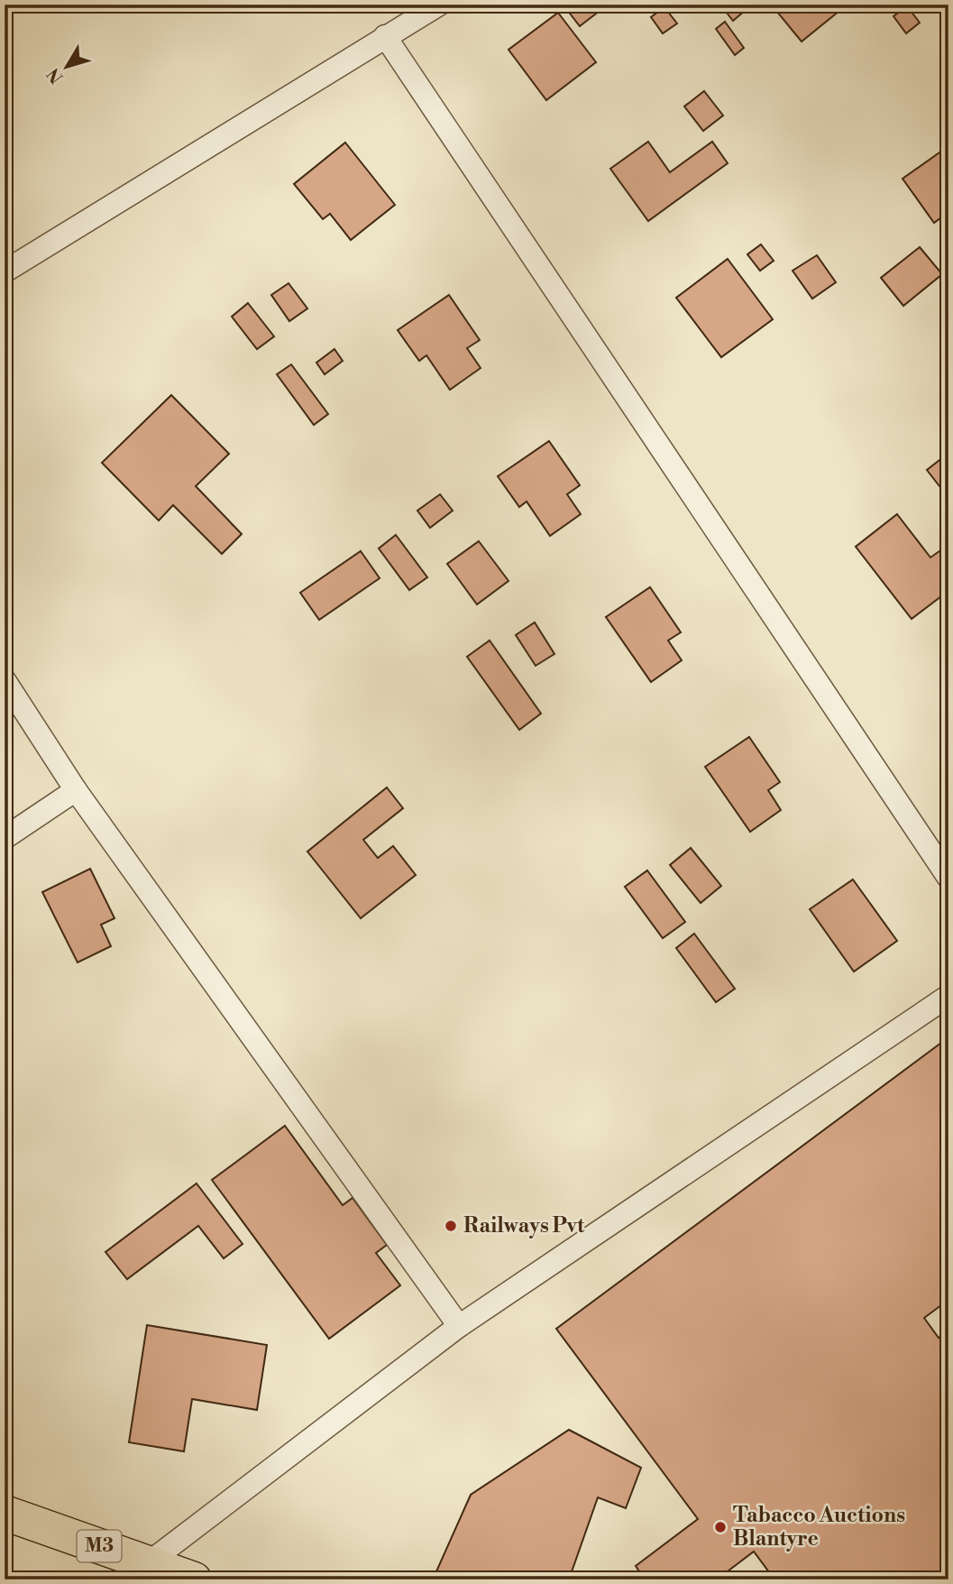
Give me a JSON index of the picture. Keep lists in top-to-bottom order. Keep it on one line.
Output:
{"streets":{"highway":["M3"]},"places":["Railways Pvt","Tabacco Auctions Blantyre"],"north":"bottom left"}
